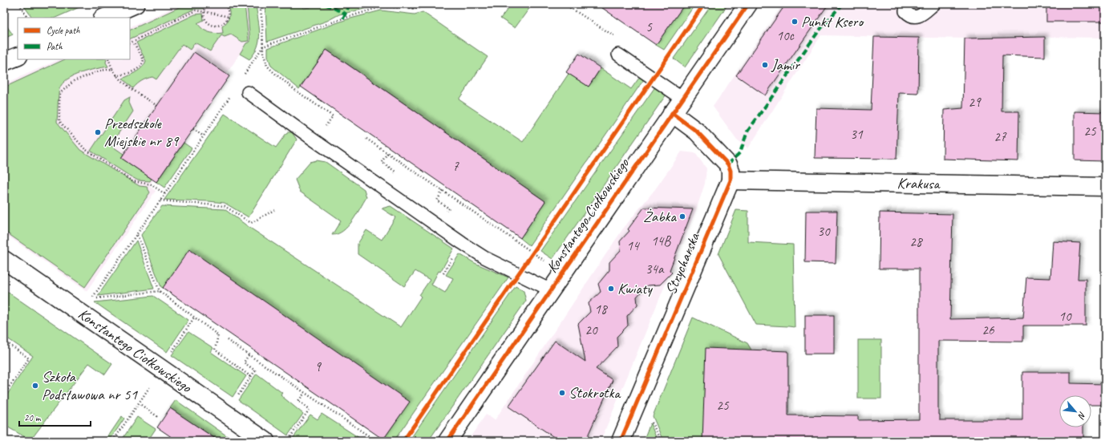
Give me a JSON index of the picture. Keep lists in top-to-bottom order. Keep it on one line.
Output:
{"streets":{"street":["Krakusa","Konstantego Ciołkowskiego","Strycharska"]},"crossings":[["Krakusa","Strycharska"]],"places":["Punkt Ksero","Jamir","Przedszkole Miejskie nr 89","Żabka","Kwiaty","Szkoła Podstawowa nr 51","Stokrotka"],"house_numbers":["5","10c","29","25","31","27","7","30","14B","28","14","34a","18","10","20","26","9","25"],"legend":["Cycle path","Path"],"scale_bar":"20 m","north":"bottom right"}
